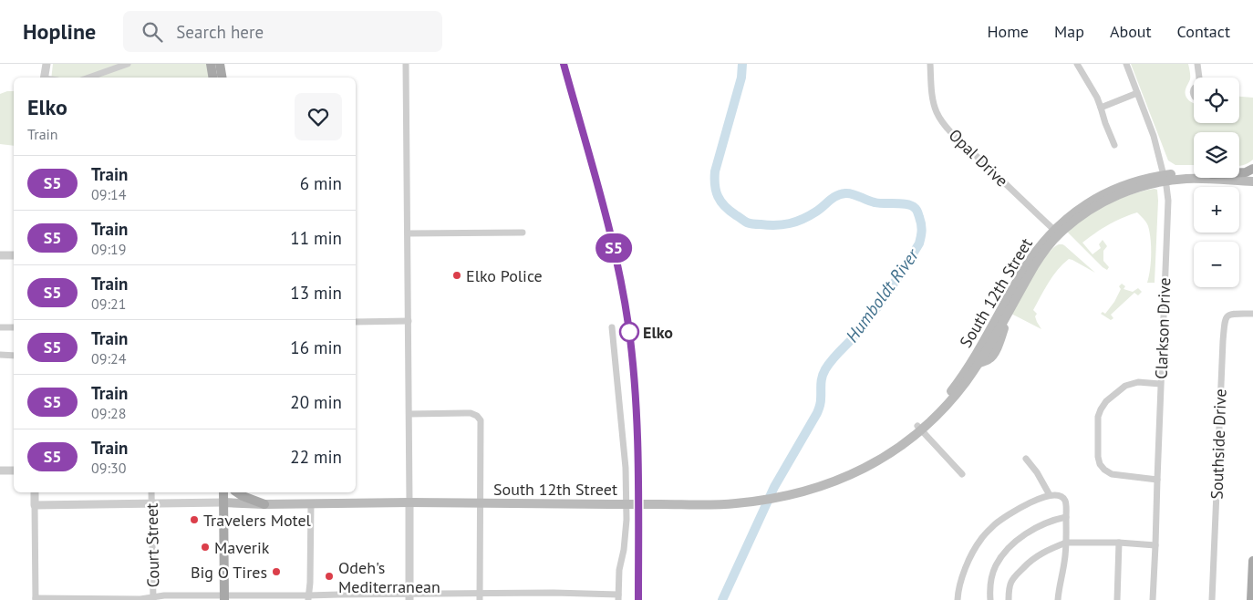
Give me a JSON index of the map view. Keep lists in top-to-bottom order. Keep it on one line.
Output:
{"streets":{"main road":["South 12th Street"],"street":["Opal Drive","Clarkson Drive","Southside Drive","Court Street"]},"crossings":[["Opal Drive","South 12th Street"],["South 12th Street","Clarkson Drive"]],"water":["Humboldt River"],"places":["Elko Police","Elko","Travelers Motel","Maverik","Big O Tires","Odeh's Mediterranean"],"page":{"header":"Hopline","search":"Search here","nav":["Home","Map","About","Contact"],"on_map":"S5","map_buttons":["+","−"],"heading":["Elko","Train"],"list":[{"mark":"S5","name":"Train","note":"09:14","value":"6 min"},{"mark":"S5","name":"Train","note":"09:19","value":"11 min"},{"mark":"S5","name":"Train","note":"09:21","value":"13 min"},{"mark":"S5","name":"Train","note":"09:24","value":"16 min"},{"mark":"S5","name":"Train","note":"09:28","value":"20 min"},{"mark":"S5","name":"Train","note":"09:30","value":"22 min"}]}}
